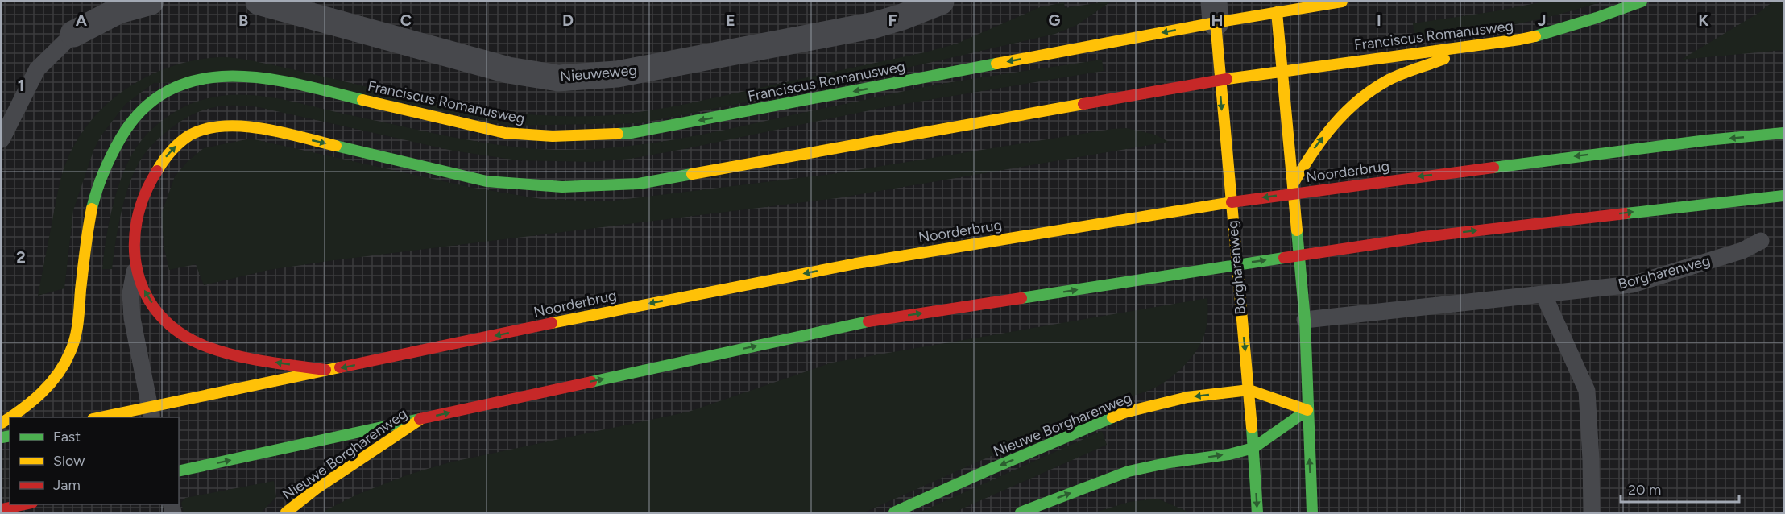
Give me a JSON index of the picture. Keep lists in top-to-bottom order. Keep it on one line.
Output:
{"streets":{"street":["Franciscus Romanusweg","Nieuweweg","Noorderbrug","Borgharenweg","Nieuwe Borgharenweg"]},"crossings":[["Franciscus Romanusweg","Noorderbrug"],["Franciscus Romanusweg","Borgharenweg"],["Borgharenweg","Nieuwe Borgharenweg"]],"legend":["Fast","Slow","Jam"],"scale_bar":"20 m","grid":{"columns":["A","B","C","D","E","F","G","H","I","J","K"],"rows":["1","2"]}}
